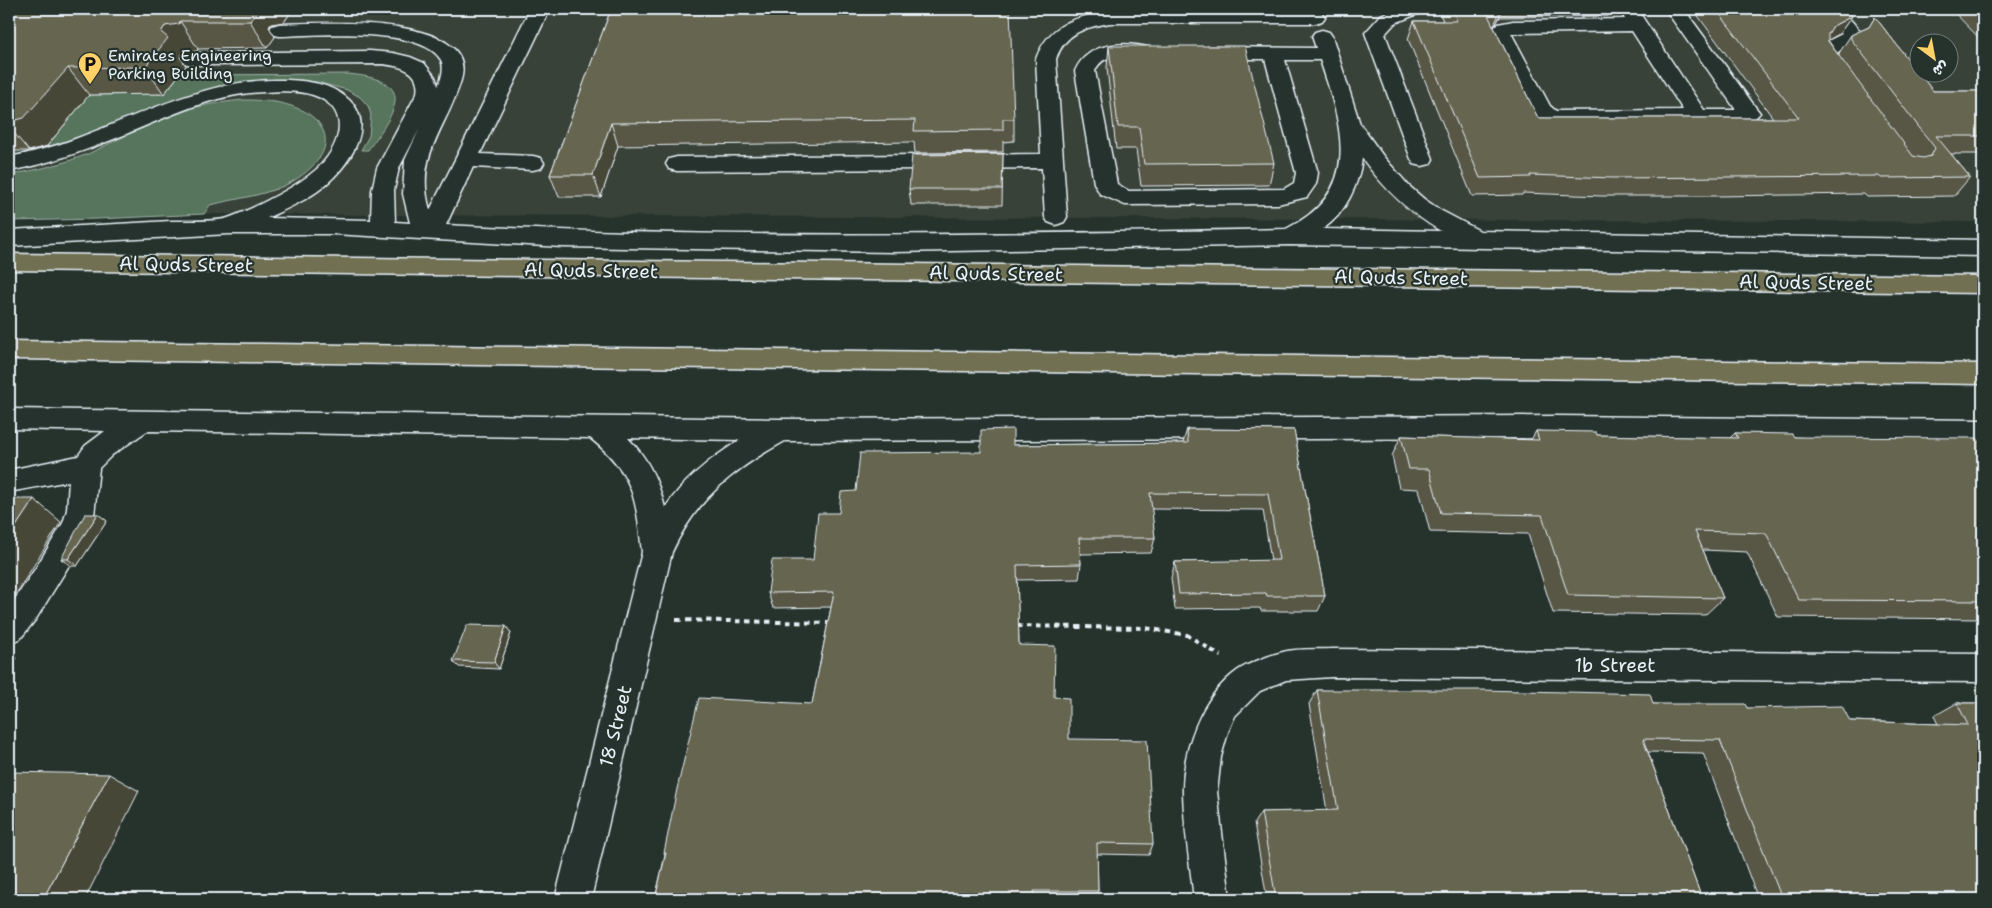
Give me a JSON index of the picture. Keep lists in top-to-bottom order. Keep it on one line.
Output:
{"streets":{"main road":["Al Quds Street"],"street":["1b Street","18 Street"]},"places":{"parking":["Emirates Engineering Parking Building"]},"north":"bottom right"}
